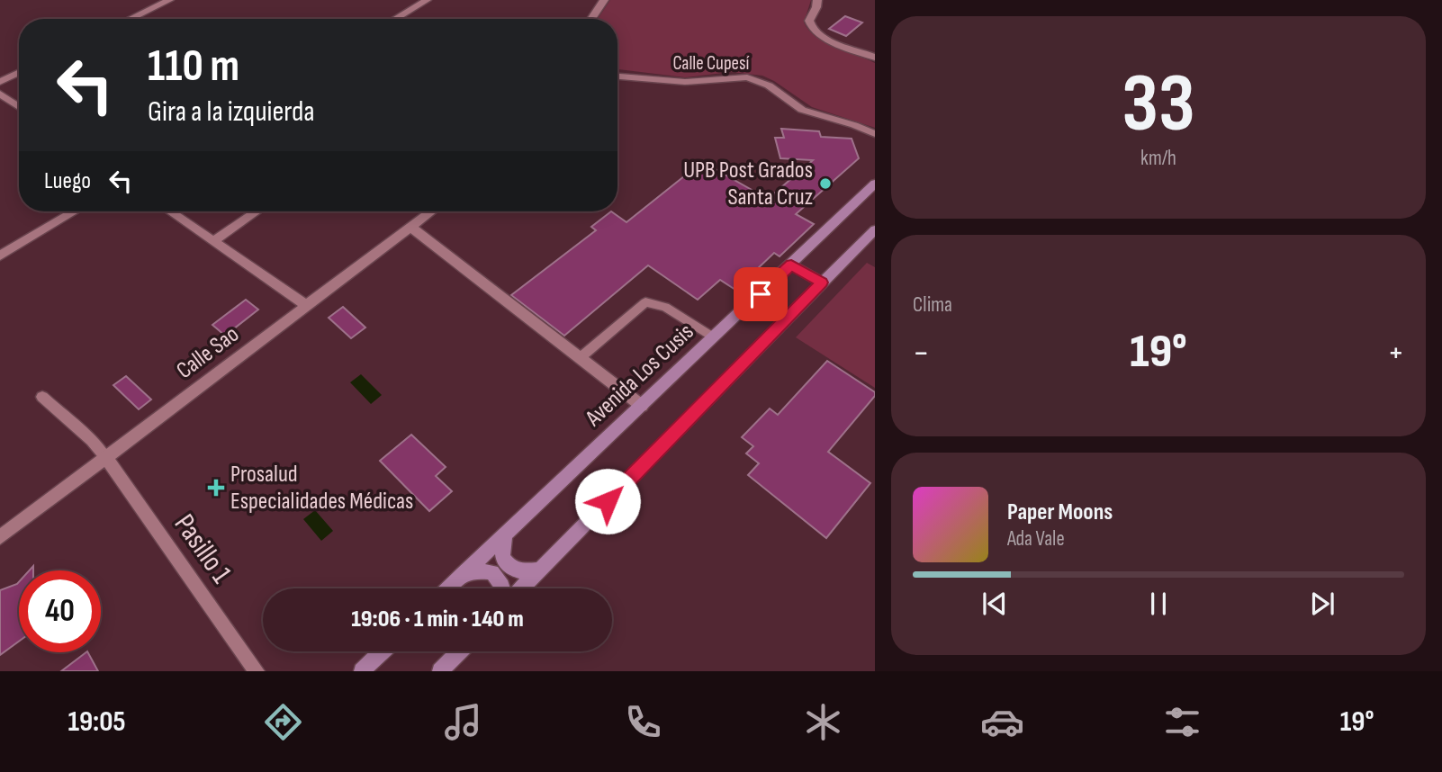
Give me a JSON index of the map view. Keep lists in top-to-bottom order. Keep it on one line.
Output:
{"streets":{"street":["Calle Cupesí","Calle Sao","Avenida Los Cusis","Pasillo 1"]},"crossings":[["Calle Sao","Pasillo 1"]],"places":{"other":["UPB Post Grados Santa Cruz"],"health":["Prosalud Especialidades Médicas"]},"page":{"tile":[["33","km/h"],"Clima"],"turn":["110 m","Gira a la izquierda"],"then":"Luego","heat":["−","19°","+"],"song":["Paper Moons","Ada Vale"],"limit":"40","trip":"19:06 · 1 min · 140 m","tabs":["19:05","19°"]}}
